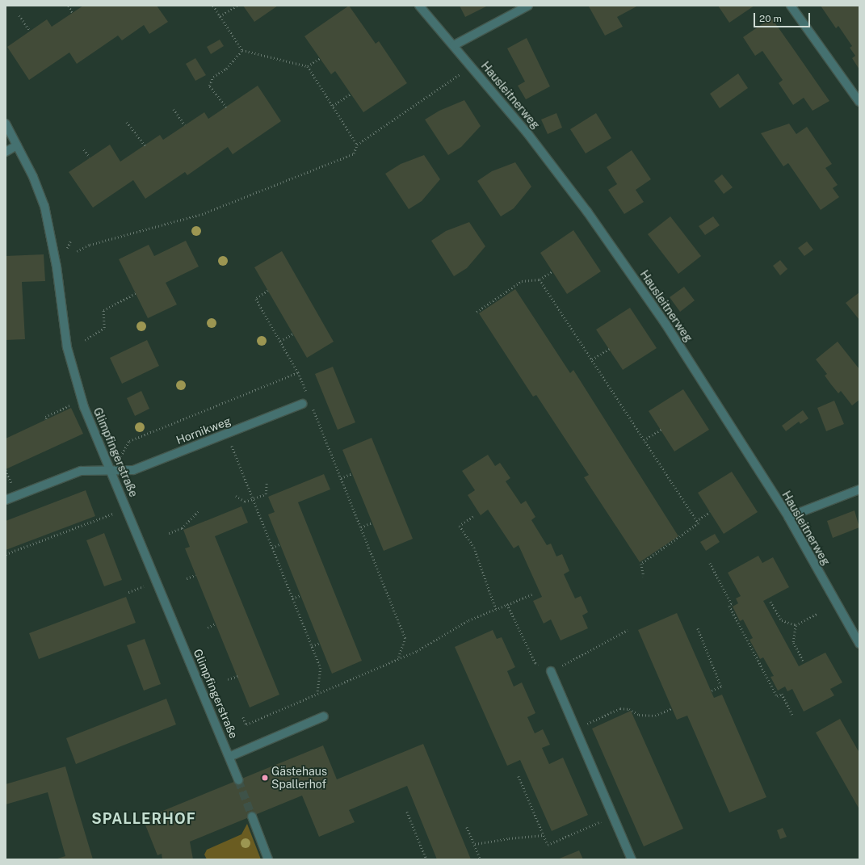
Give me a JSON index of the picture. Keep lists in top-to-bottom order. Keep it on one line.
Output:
{"streets":{"street":["Hausleitnerweg","Hornikweg","Glimpfingerstraße"]},"crossings":[["Hornikweg","Glimpfingerstraße"]],"districts":["SPALLERHOF"],"places":["Gästehaus Spallerhof"],"scale_bar":"20 m"}
